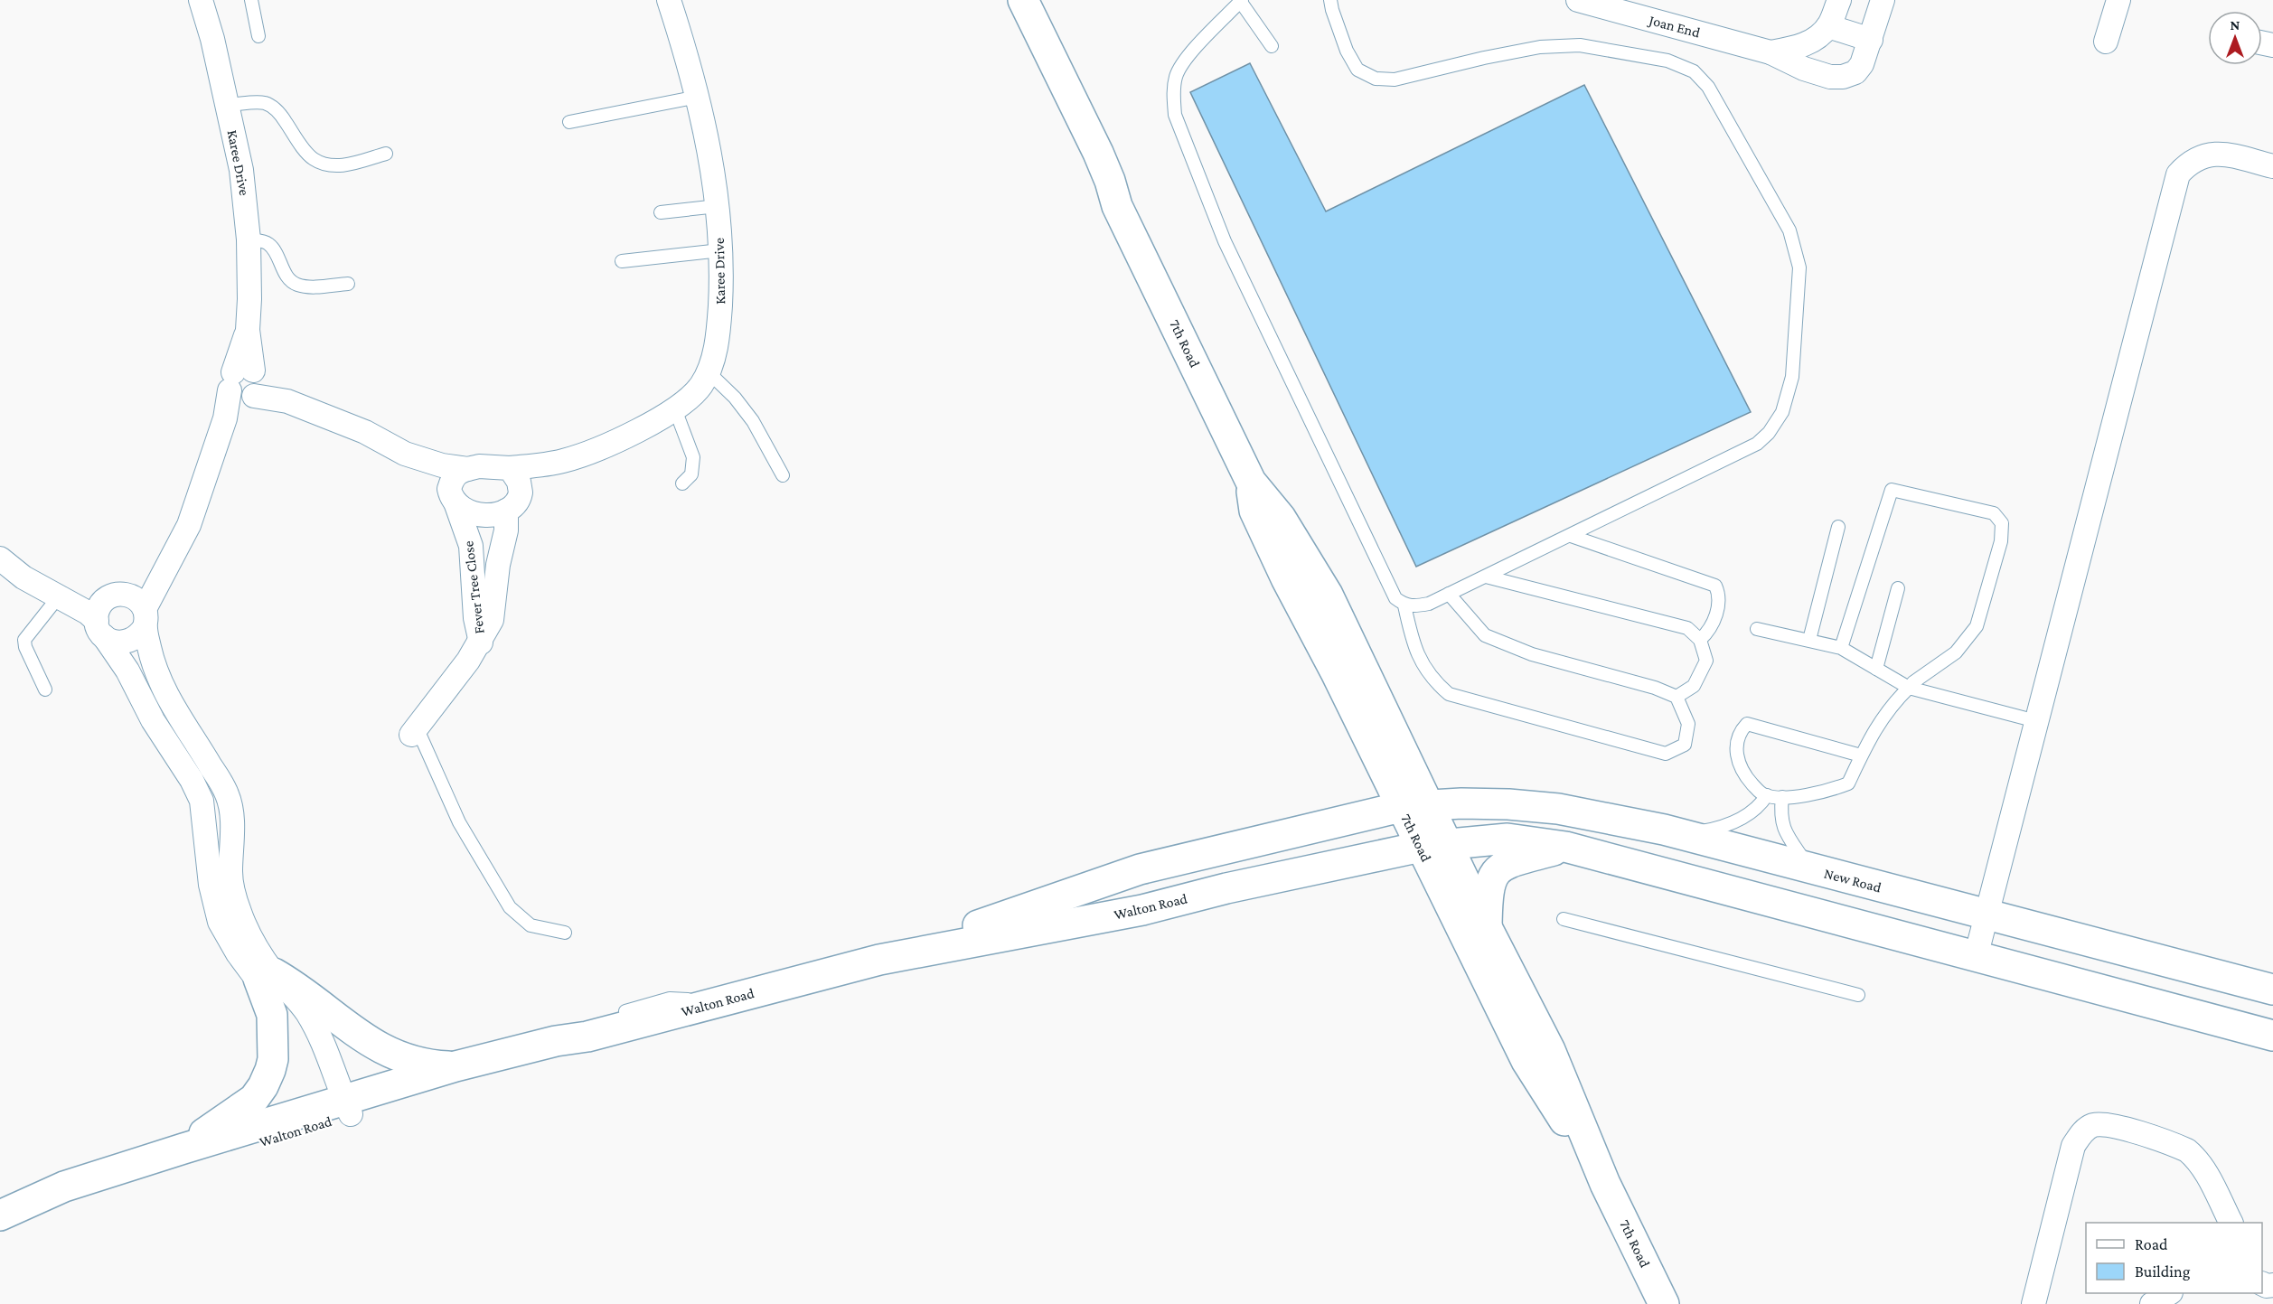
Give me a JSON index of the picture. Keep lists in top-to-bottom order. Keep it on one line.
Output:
{"streets":{"main road":["7th Road","New Road","Walton Road"],"street":["Joan End","Karee Drive","Fever Tree Close"]},"crossings":[["Karee Drive","Fever Tree Close"],["7th Road","New Road"],["7th Road","Walton Road"],["New Road","Walton Road"]],"legend":["Road","Building"],"north":"top"}
